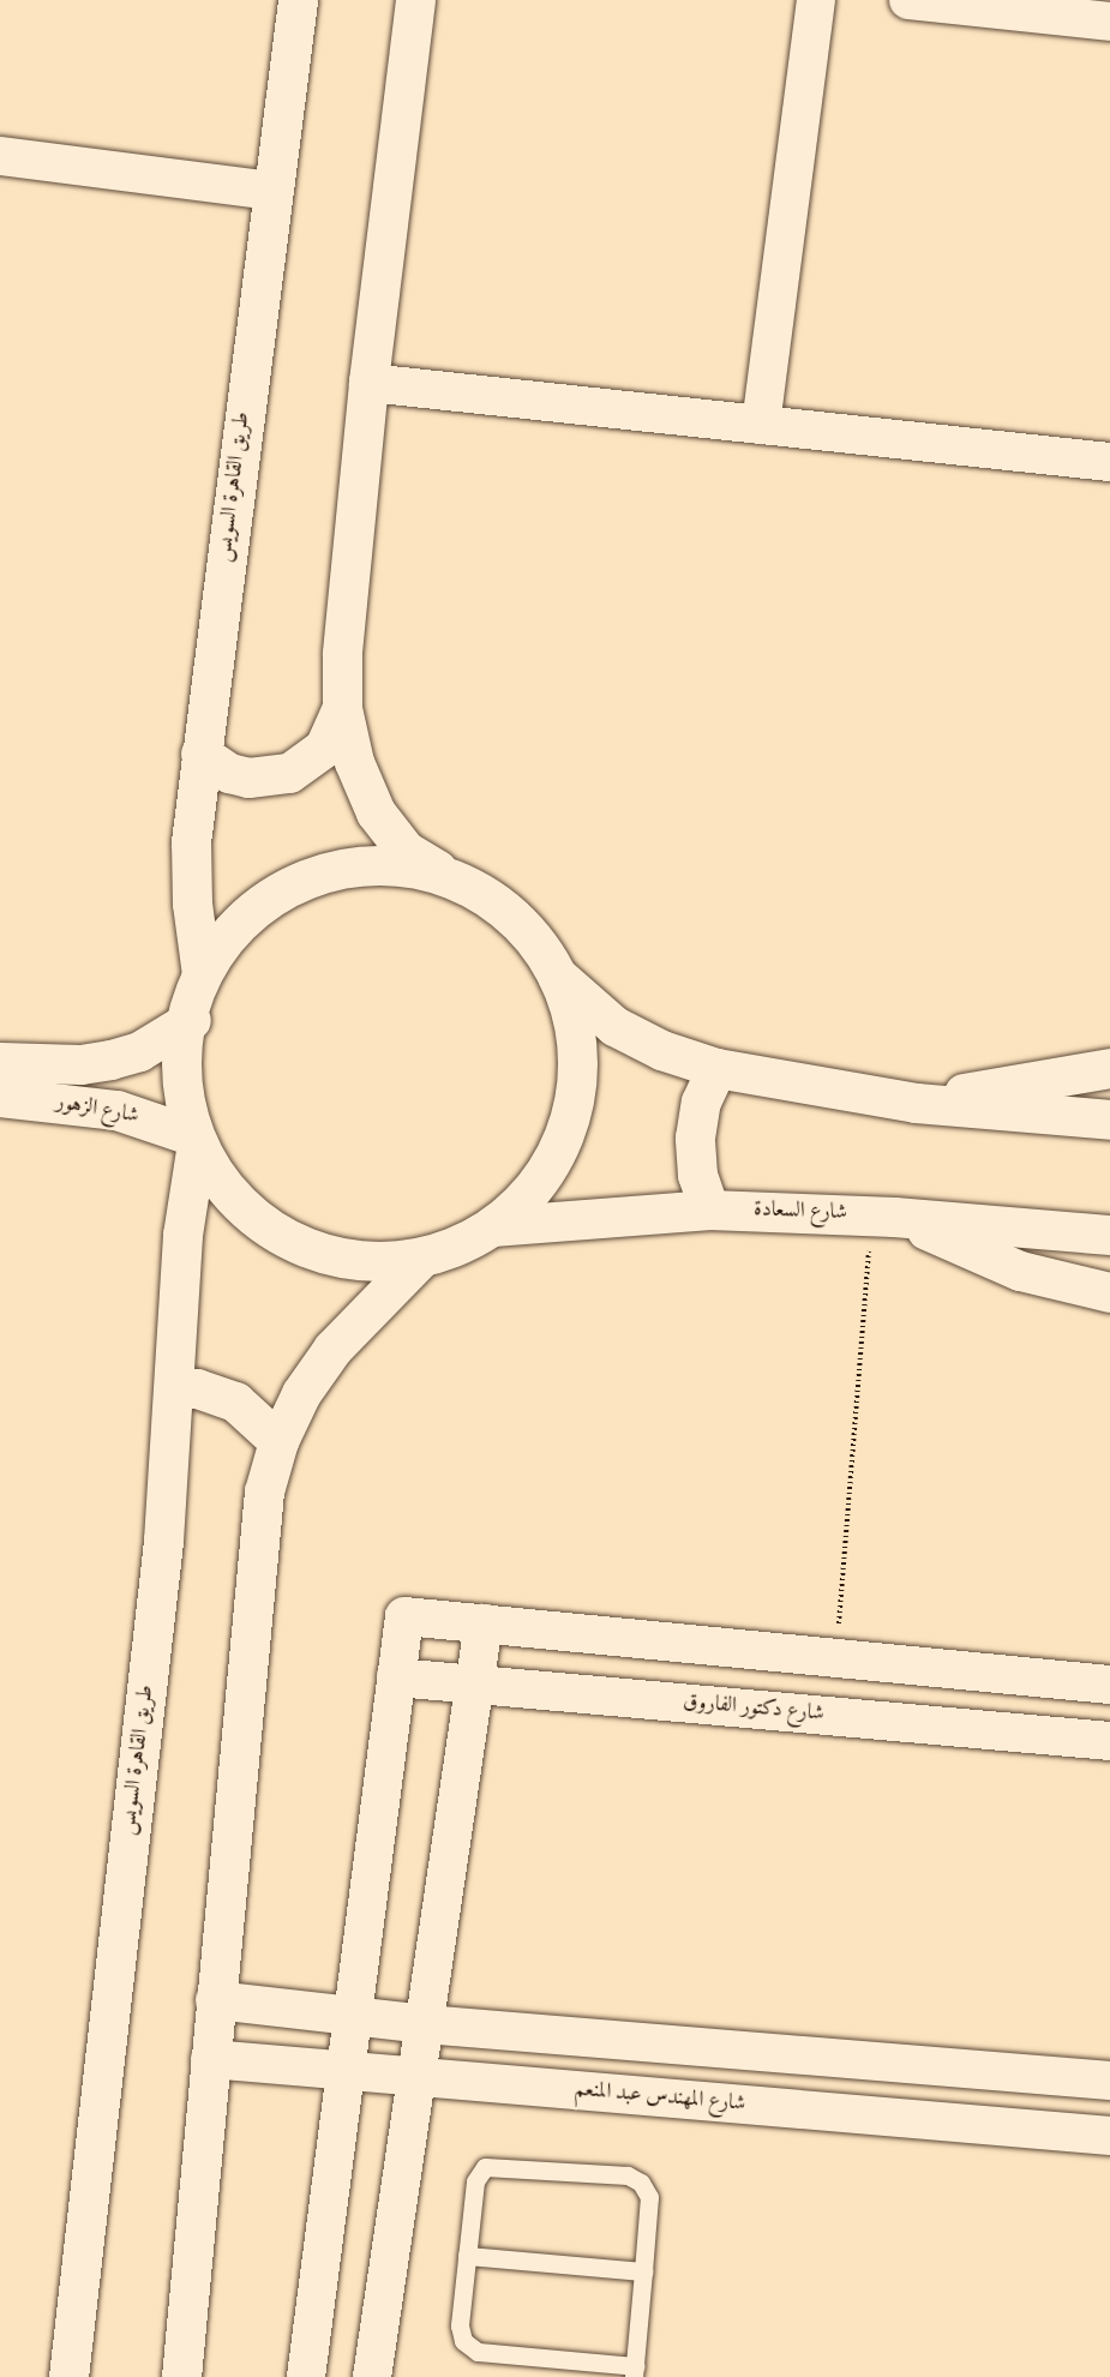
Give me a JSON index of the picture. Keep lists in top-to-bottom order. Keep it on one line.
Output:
{"streets":{"main road":["طريق القاهرة السويس","شارع الزهور","شارع السعادة"],"street":["شارع دكتور الفاروق","شارع المهندس عبد المنعم"]},"crossings":[["طريق القاهرة السويس","شارع الزهور"]]}
